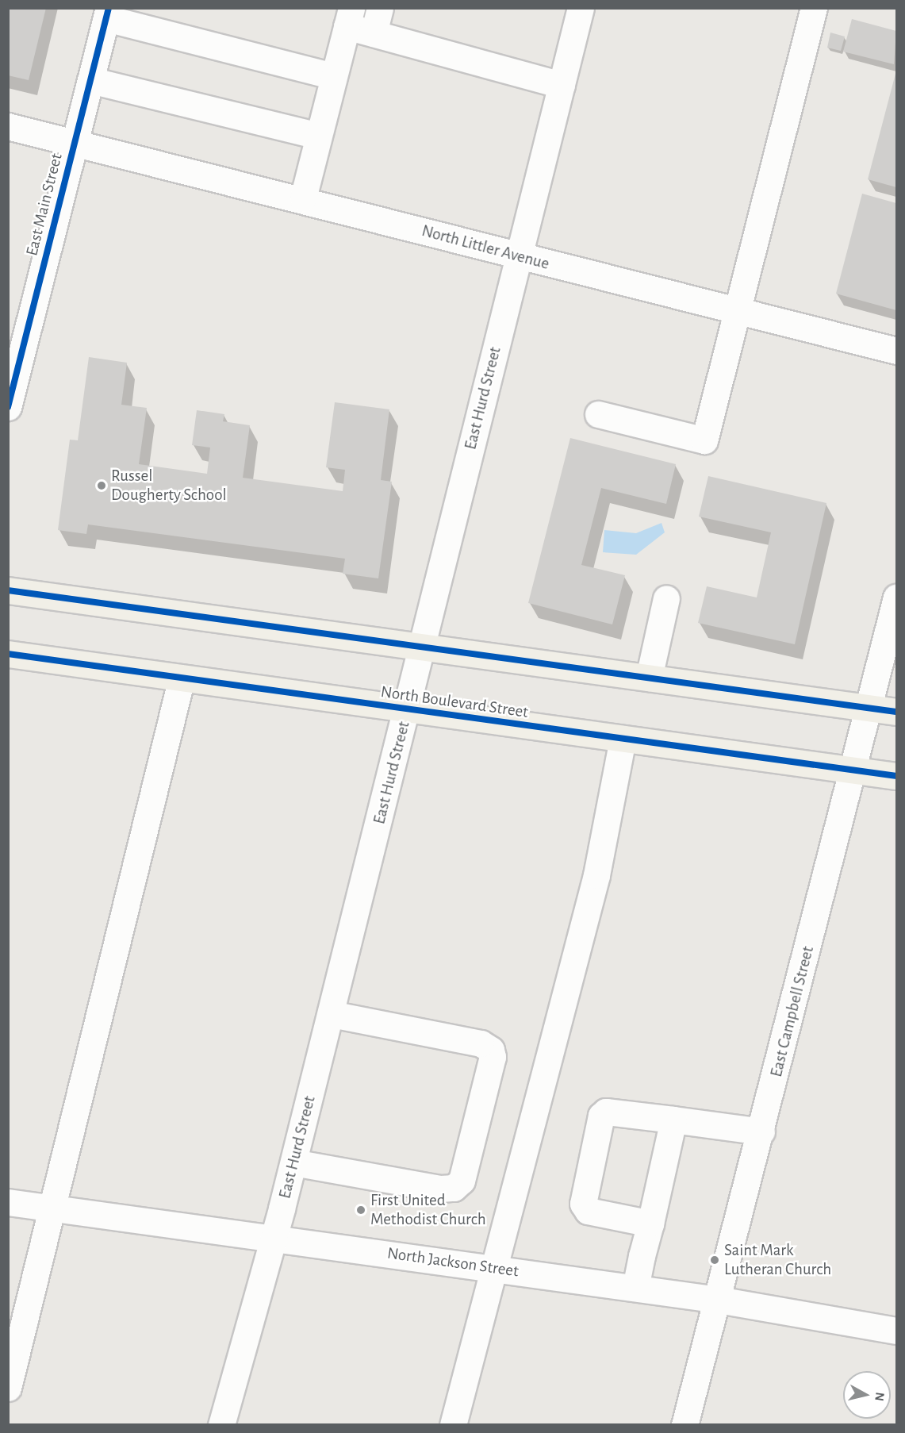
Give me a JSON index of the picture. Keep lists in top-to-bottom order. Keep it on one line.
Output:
{"streets":{"main road":["North Boulevard Street"],"street":["East Main Street","North Littler Avenue","East Hurd Street","East Campbell Street","North Jackson Street"]},"crossings":[["East Main Street","North Littler Avenue"],["North Littler Avenue","East Hurd Street"],["East Hurd Street","North Boulevard Street"],["East Hurd Street","North Jackson Street"],["North Boulevard Street","East Campbell Street"],["East Campbell Street","North Jackson Street"]],"places":["Russel Dougherty School","First United Methodist Church","Saint Mark Lutheran Church"],"north":"right"}
